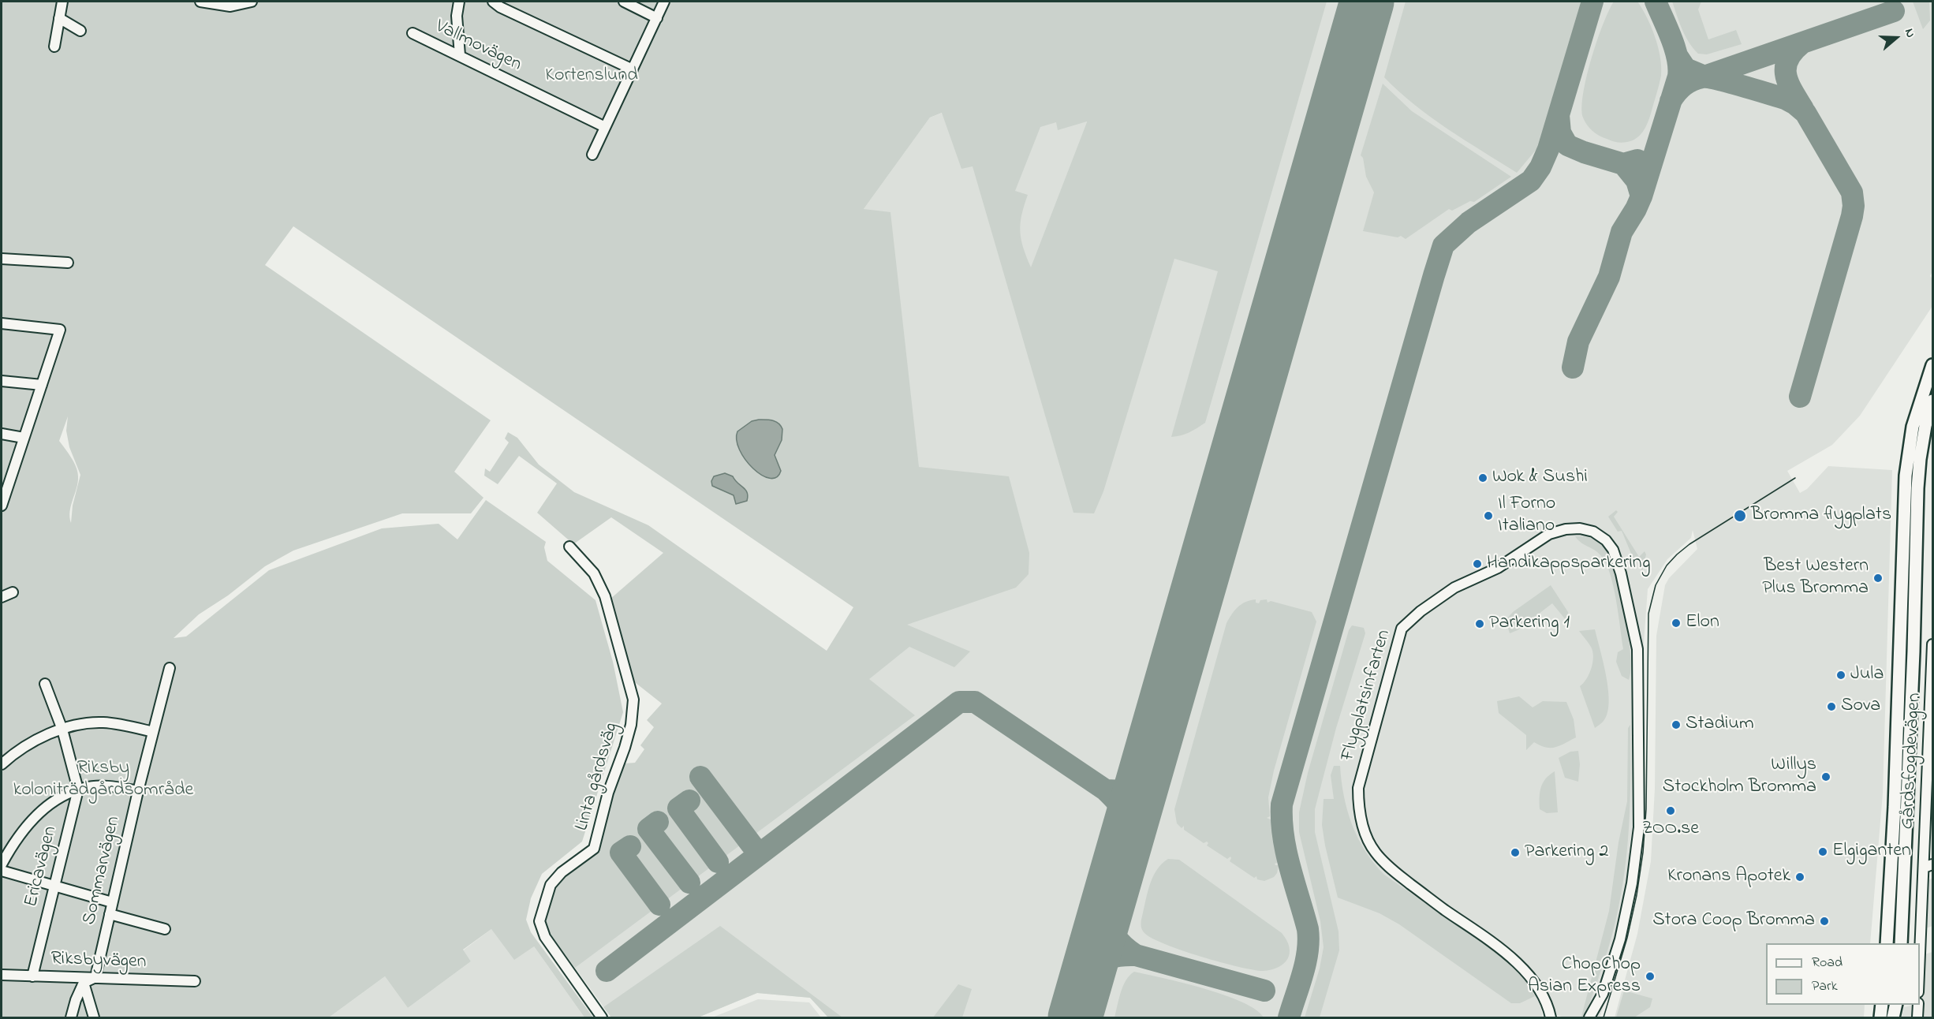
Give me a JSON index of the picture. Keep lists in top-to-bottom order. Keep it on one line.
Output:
{"streets":{"street":["Vallmovägen","Flygplatsinfarten","Gårdsfogdevägen","Linta gårdsväg","Ericavägen","Sommarvägen","Riksbyvägen"]},"crossings":[["Ericavägen","Riksbyvägen"],["Sommarvägen","Riksbyvägen"]],"parks":["Kortenslund","Riksby koloniträdgårdsområde"],"places":["Wok & Sushi","Il Forno Italiano","Bromma flygplats","Handikappsparkering","Best Western Plus Bromma","Elon","Parkering 1","Jula","Sova","Stadium","Willys Stockholm Bromma","ZOO.se","Elgiganten","Parkering 2","Kronans Apotek","Stora Coop Bromma","ChopChop Asian Express"],"legend":["Road","Park"],"north":"right"}
